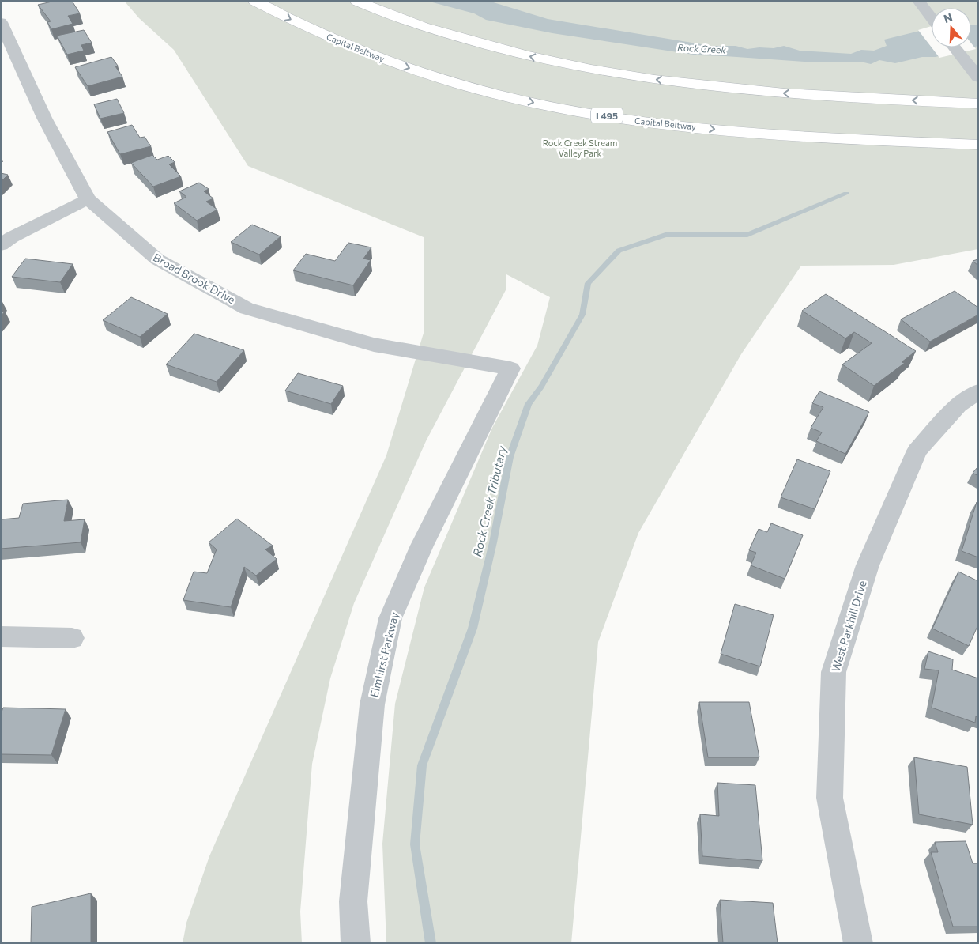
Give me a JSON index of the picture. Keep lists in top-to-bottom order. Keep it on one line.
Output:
{"streets":{"highway":["Capital Beltway","I 495"],"street":["Broad Brook Drive","West Parkhill Drive","Elmhirst Parkway"]},"crossings":[["Broad Brook Drive","Elmhirst Parkway"]],"water":["Rock Creek","Rock Creek Tributary"],"parks":["Rock Creek Stream Valley Park"],"north":"top"}
